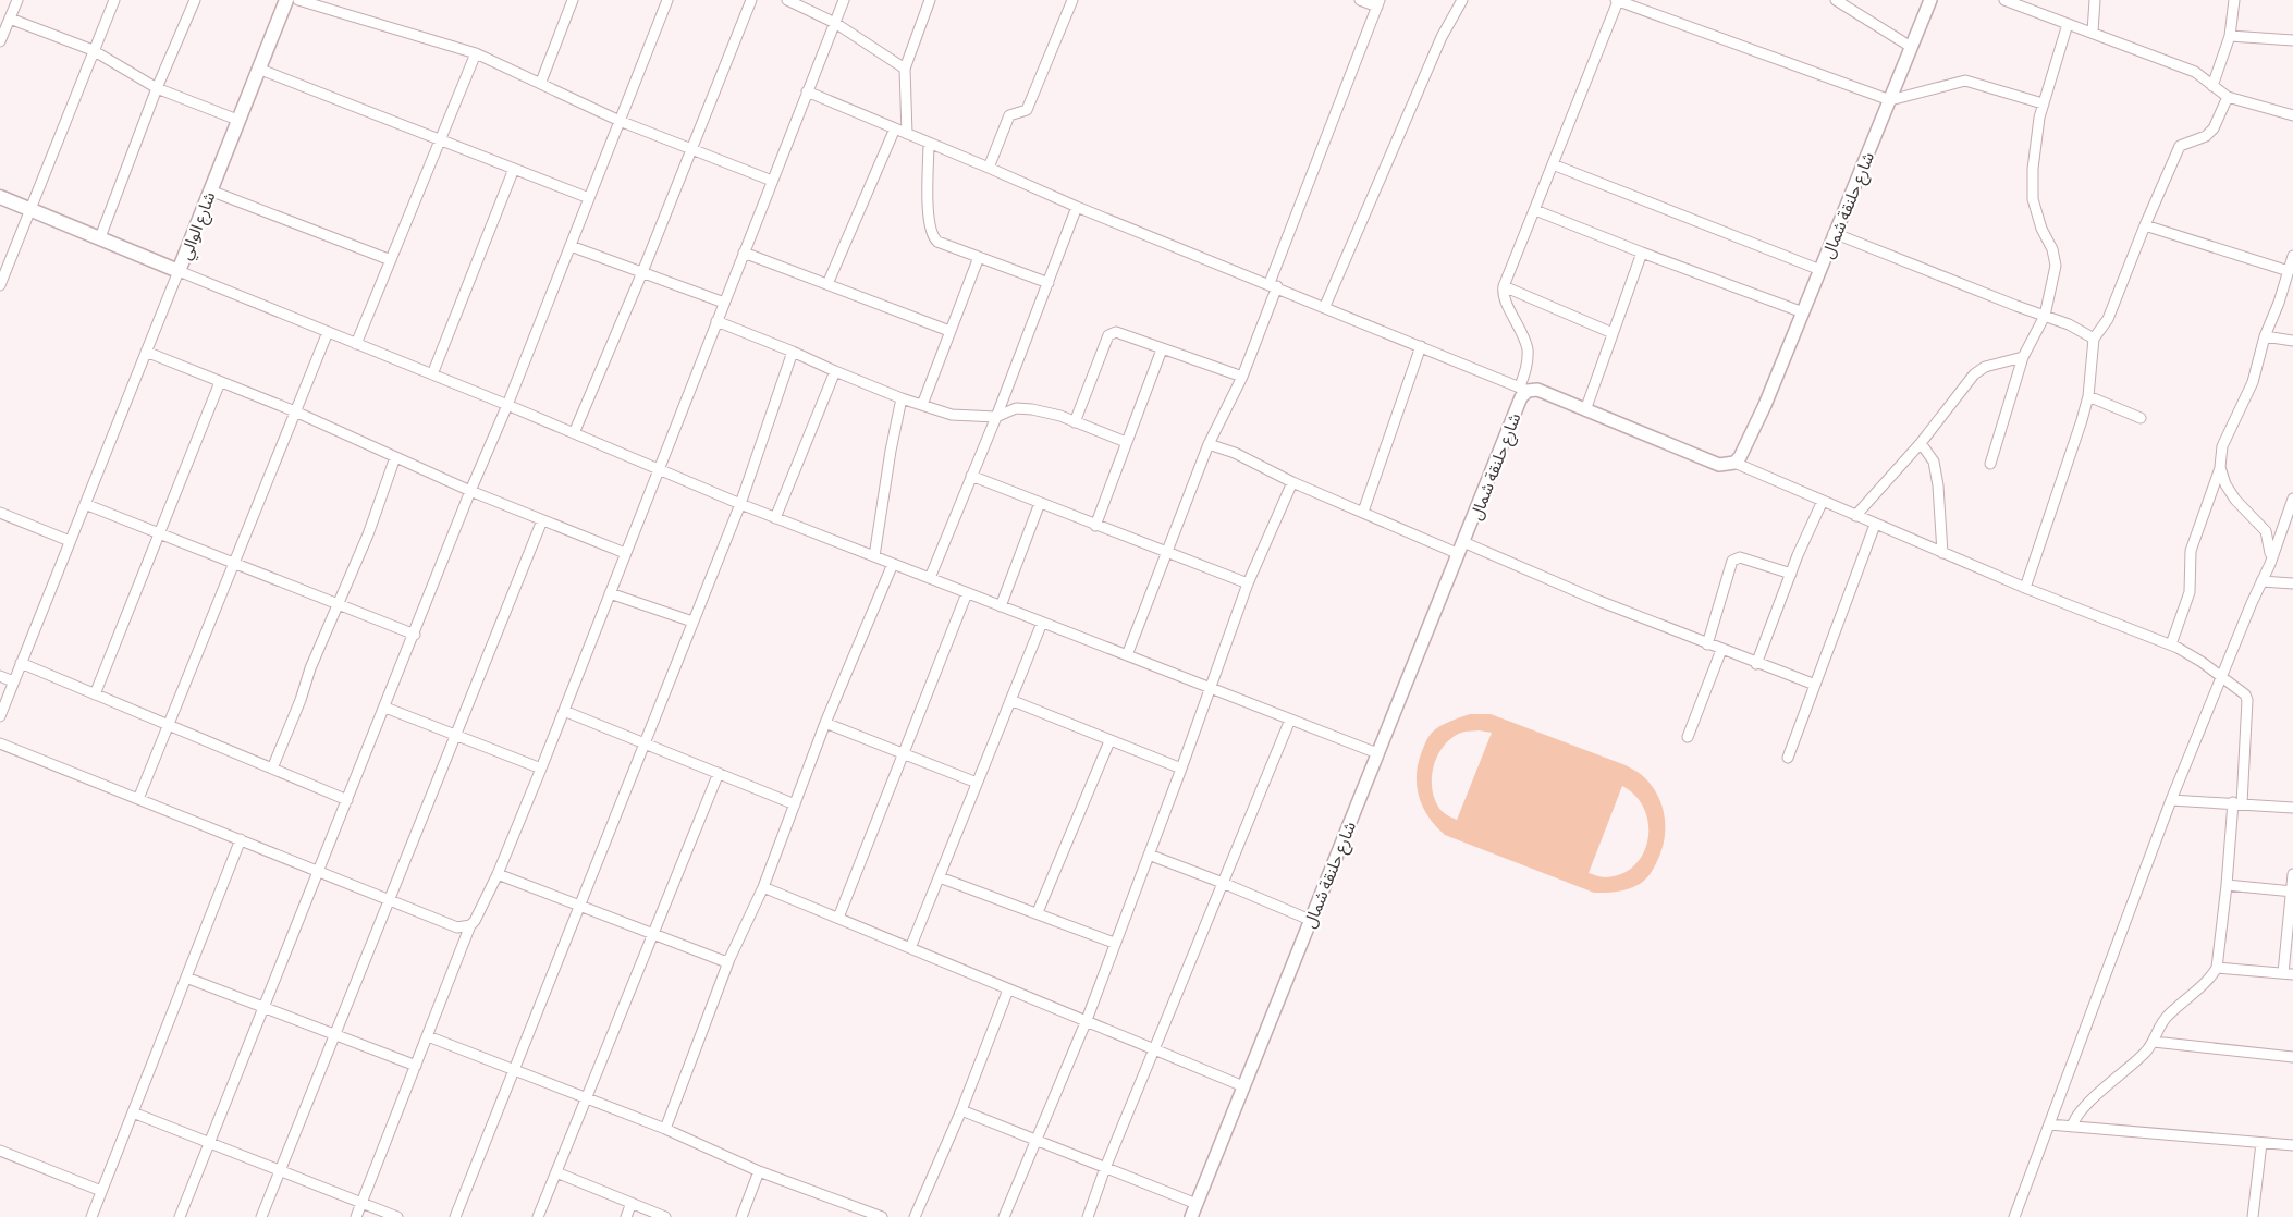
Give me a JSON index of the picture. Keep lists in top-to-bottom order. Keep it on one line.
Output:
{"streets":{"main road":["شارع الوالي"],"street":["شارع حلنقة شمال"]}}
